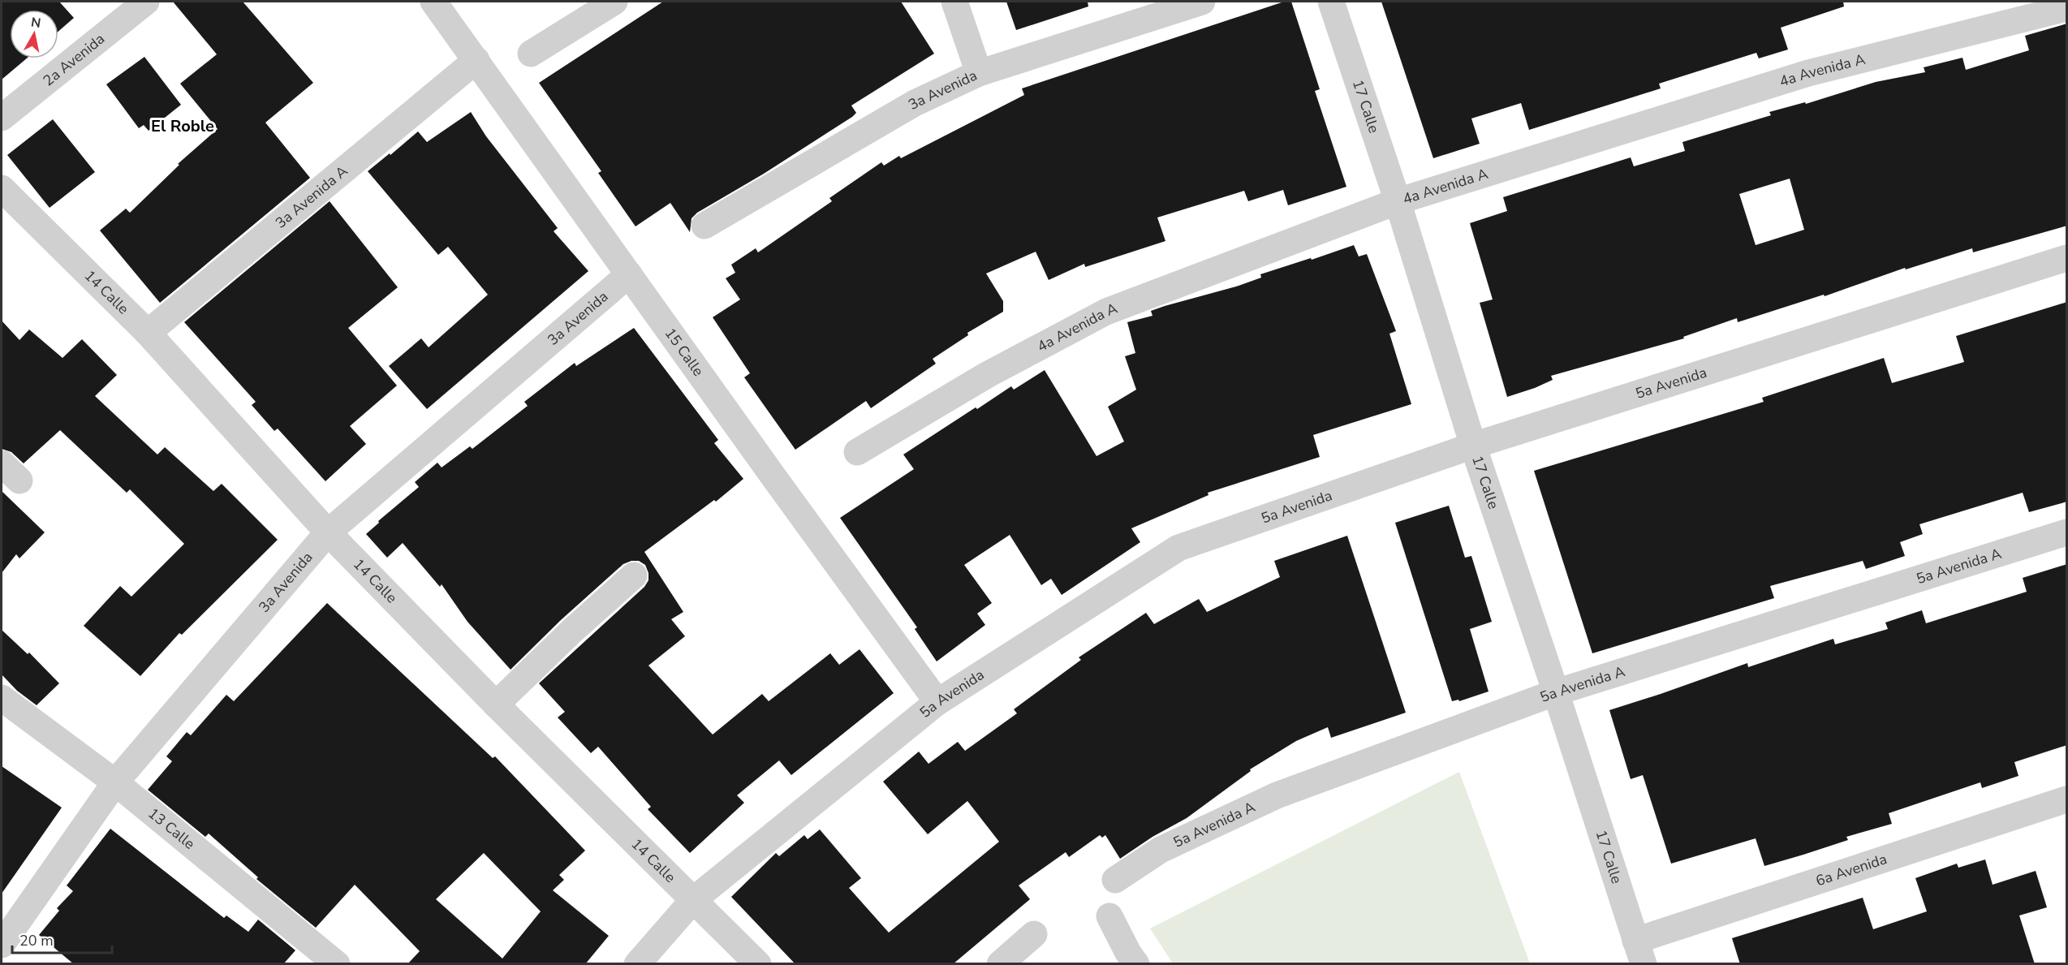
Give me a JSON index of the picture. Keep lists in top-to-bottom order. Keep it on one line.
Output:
{"streets":{"street":["2a Avenida","4a Avenida A","3a Avenida","17 Calle","3a Avenida A","14 Calle","15 Calle","5a Avenida","5a Avenida A","13 Calle","6a Avenida"]},"crossings":[["4a Avenida A","17 Calle"],["3a Avenida","14 Calle"],["3a Avenida","15 Calle"],["3a Avenida","13 Calle"],["17 Calle","5a Avenida"],["17 Calle","5a Avenida A"],["17 Calle","6a Avenida"],["3a Avenida A","14 Calle"],["3a Avenida A","15 Calle"],["14 Calle","5a Avenida"],["15 Calle","5a Avenida"]],"districts":["El Roble"],"scale_bar":"20 m","north":"top"}
